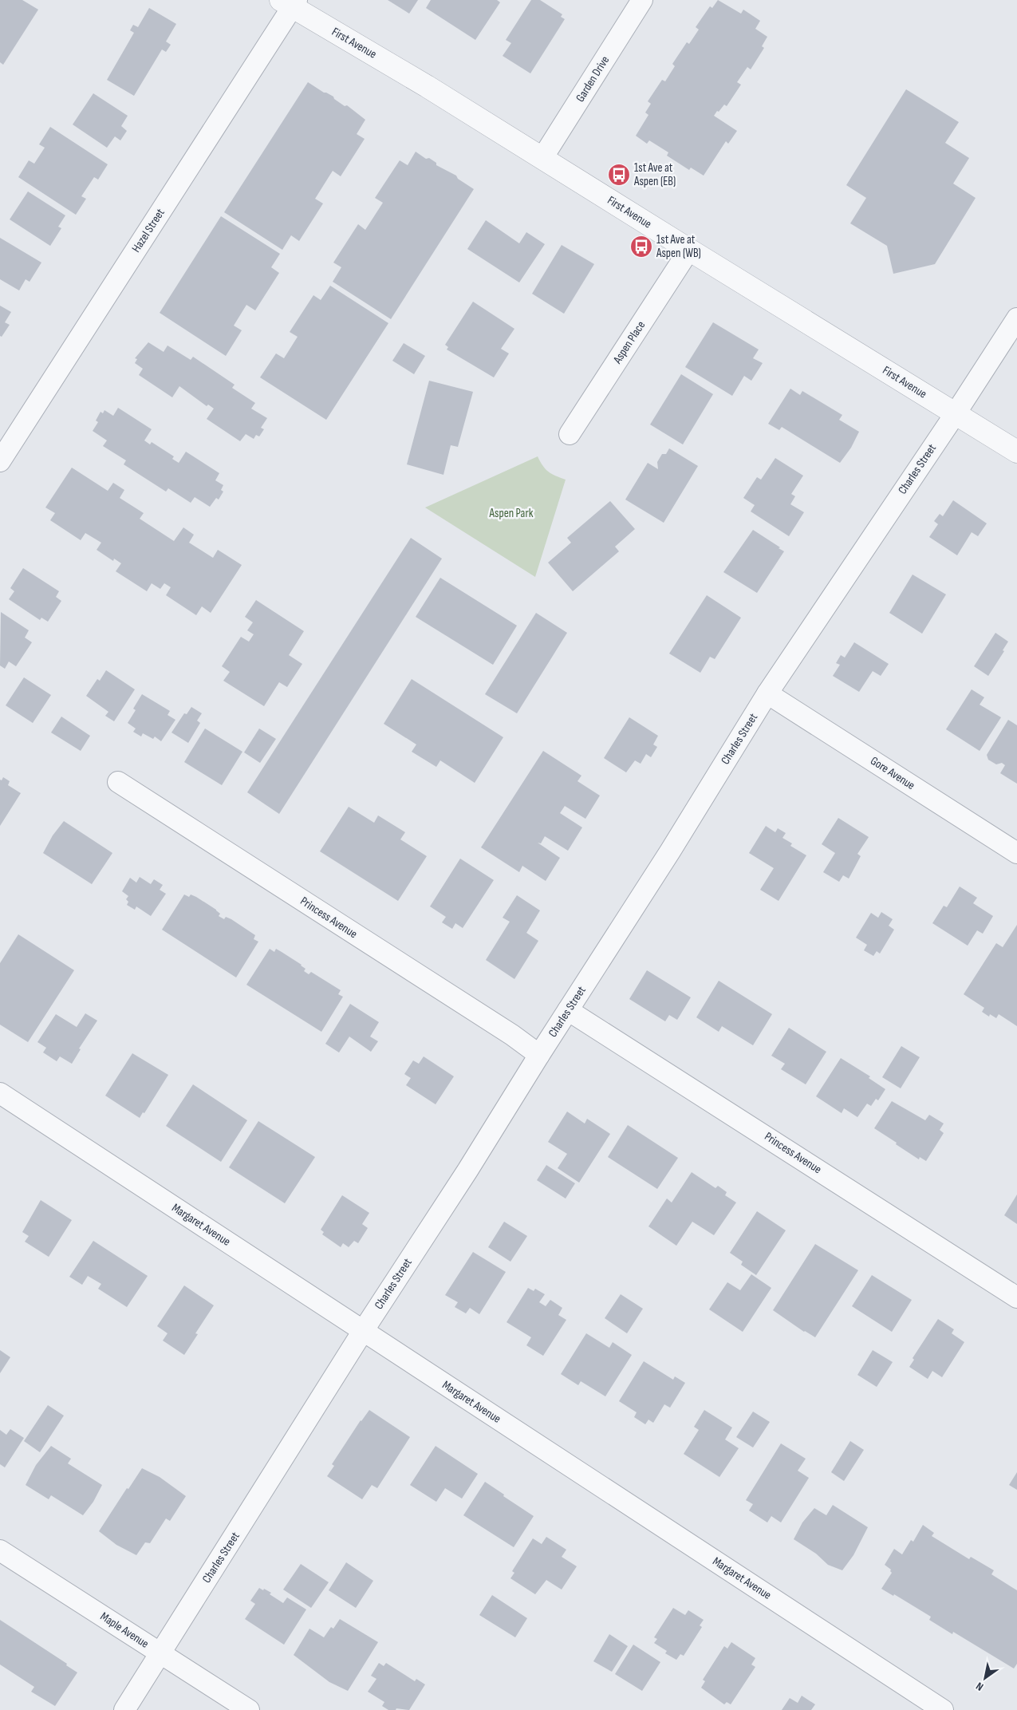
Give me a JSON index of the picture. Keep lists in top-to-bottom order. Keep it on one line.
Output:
{"streets":{"street":["First Avenue","Garden Drive","Hazel Street","Aspen Place","Charles Street","Gore Avenue","Princess Avenue","Margaret Avenue","Maple Avenue"]},"crossings":[["First Avenue","Garden Drive"],["First Avenue","Hazel Street"],["First Avenue","Aspen Place"],["First Avenue","Charles Street"],["Charles Street","Gore Avenue"],["Charles Street","Princess Avenue"],["Charles Street","Margaret Avenue"],["Charles Street","Maple Avenue"]],"parks":["Aspen Park"],"places":{"bus stop":["1st Ave at Aspen (EB)","1st Ave at Aspen (WB)"]},"north":"bottom left"}
